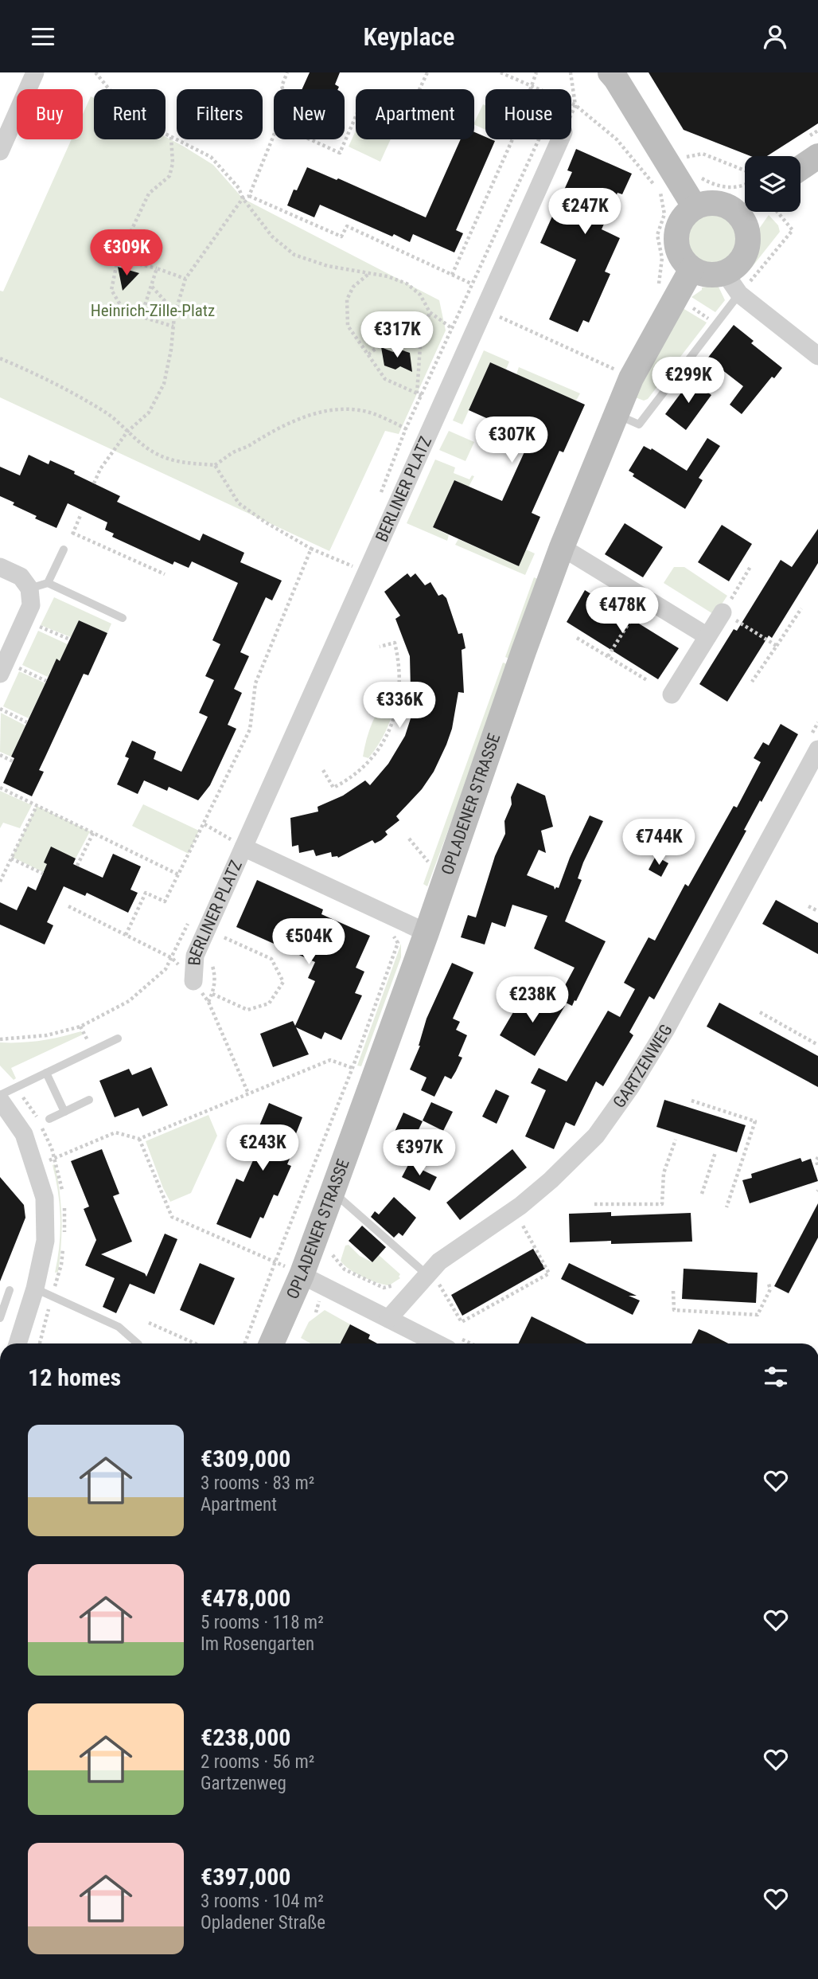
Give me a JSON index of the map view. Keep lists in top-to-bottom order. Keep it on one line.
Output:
{"streets":{"street":["BERLINER PLATZ","OPLADENER STRASSE","GARTZENWEG"]},"crossings":[["BERLINER PLATZ","OPLADENER STRASSE"]],"parks":["Heinrich-Zille-Platz"],"page":{"header":"Keyplace","chip":["Buy","Rent","Filters","New","Apartment","House"],"price":["€247K","€309K","€317K","€299K","€307K","€478K","€336K","€744K","€504K","€238K","€243K","€397K"],"heading":"12 homes","list":[{"name":"€309,000","note":"3 rooms · 83 m² · Apartment"},{"name":"€478,000","note":"5 rooms · 118 m² · Im Rosengarten"},{"name":"€238,000","note":"2 rooms · 56 m² · Gartzenweg"},{"name":"€397,000","note":"3 rooms · 104 m² · Opladener Straße"}]}}
